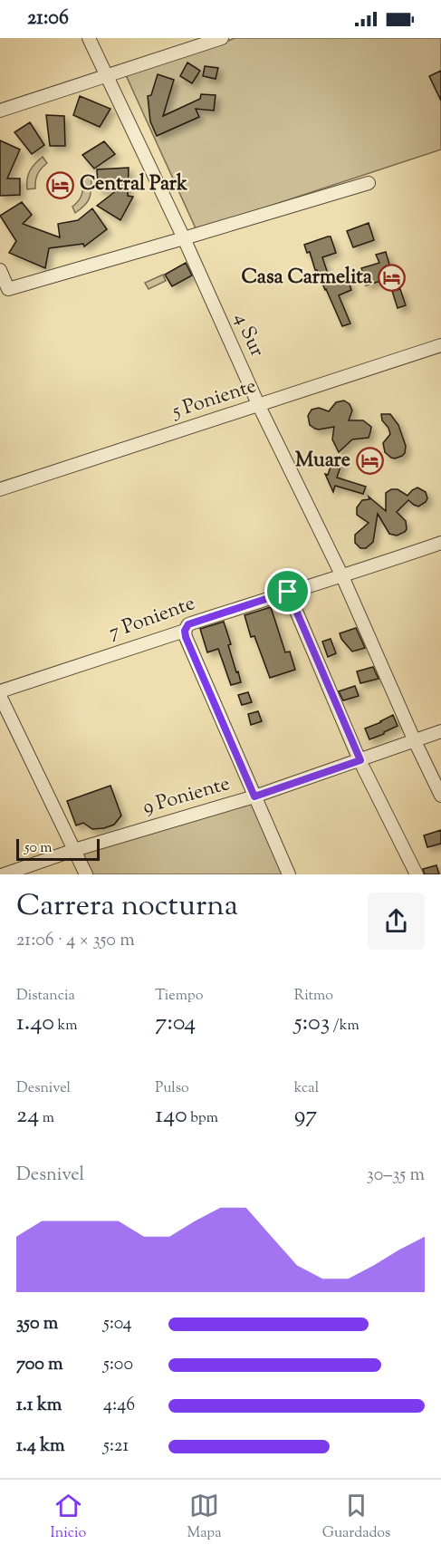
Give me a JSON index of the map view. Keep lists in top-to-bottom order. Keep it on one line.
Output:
{"streets":{"street":["4 Sur","5 Poniente","7 Poniente","9 Poniente"]},"crossings":[["4 Sur","5 Poniente"],["4 Sur","7 Poniente"],["4 Sur","9 Poniente"]],"places":{"hotel":["Central Park","Casa Carmelita","Muare"]},"scale_bar":"50 m","page":{"status":"21:06","scale":"50 m","heading":["Carrera nocturna","21:06 · 4 × 350 m"],"stats":[["Distancia","1.40 km"],["Tiempo","7:04"],["Ritmo","5:03 /km"],["Desnivel","24 m"],["Pulso","140 bpm"],["kcal","97"]],"chart":["Desnivel","30–35 m"],"list":[{"name":"350 m","note":"5:04"},{"name":"700 m","note":"5:00"},{"name":"1.1 km","note":"4:46"},{"name":"1.4 km","note":"5:21"}],"tabs":["Inicio","Mapa","Guardados"]}}
